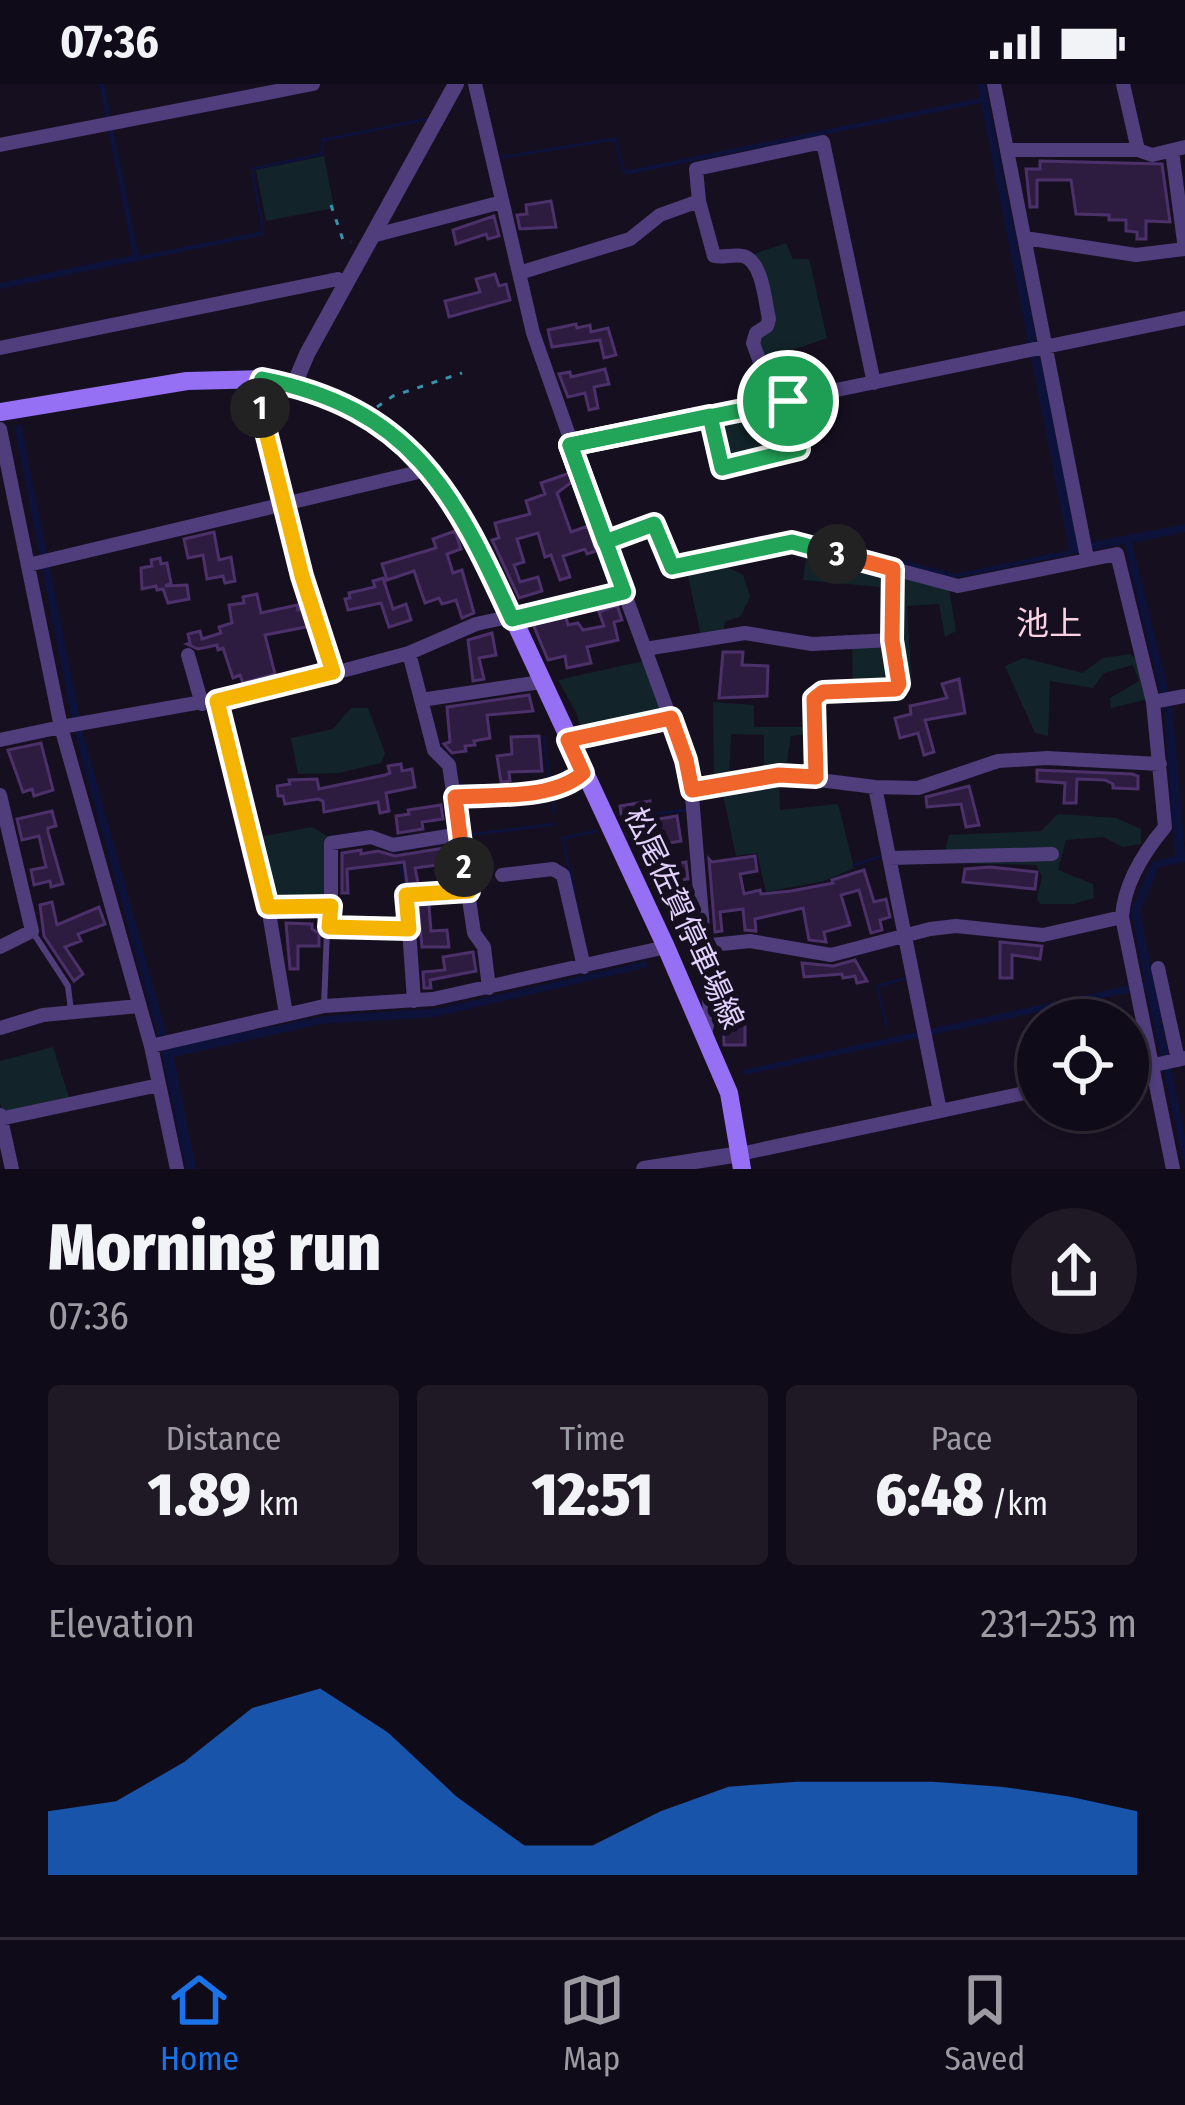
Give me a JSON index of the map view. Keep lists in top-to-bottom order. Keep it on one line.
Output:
{"streets":{"main road":["松尾佐賀停車場線"]},"districts":["池上"],"page":{"status":"07:36","pins":["1","3","2"],"heading":["Morning run","07:36"],"stats":[["Distance","1.89 km"],["Time","12:51"],["Pace","6:48 /km"]],"chart":["Elevation","231–253 m"],"tabs":["Home","Map","Saved"]}}
